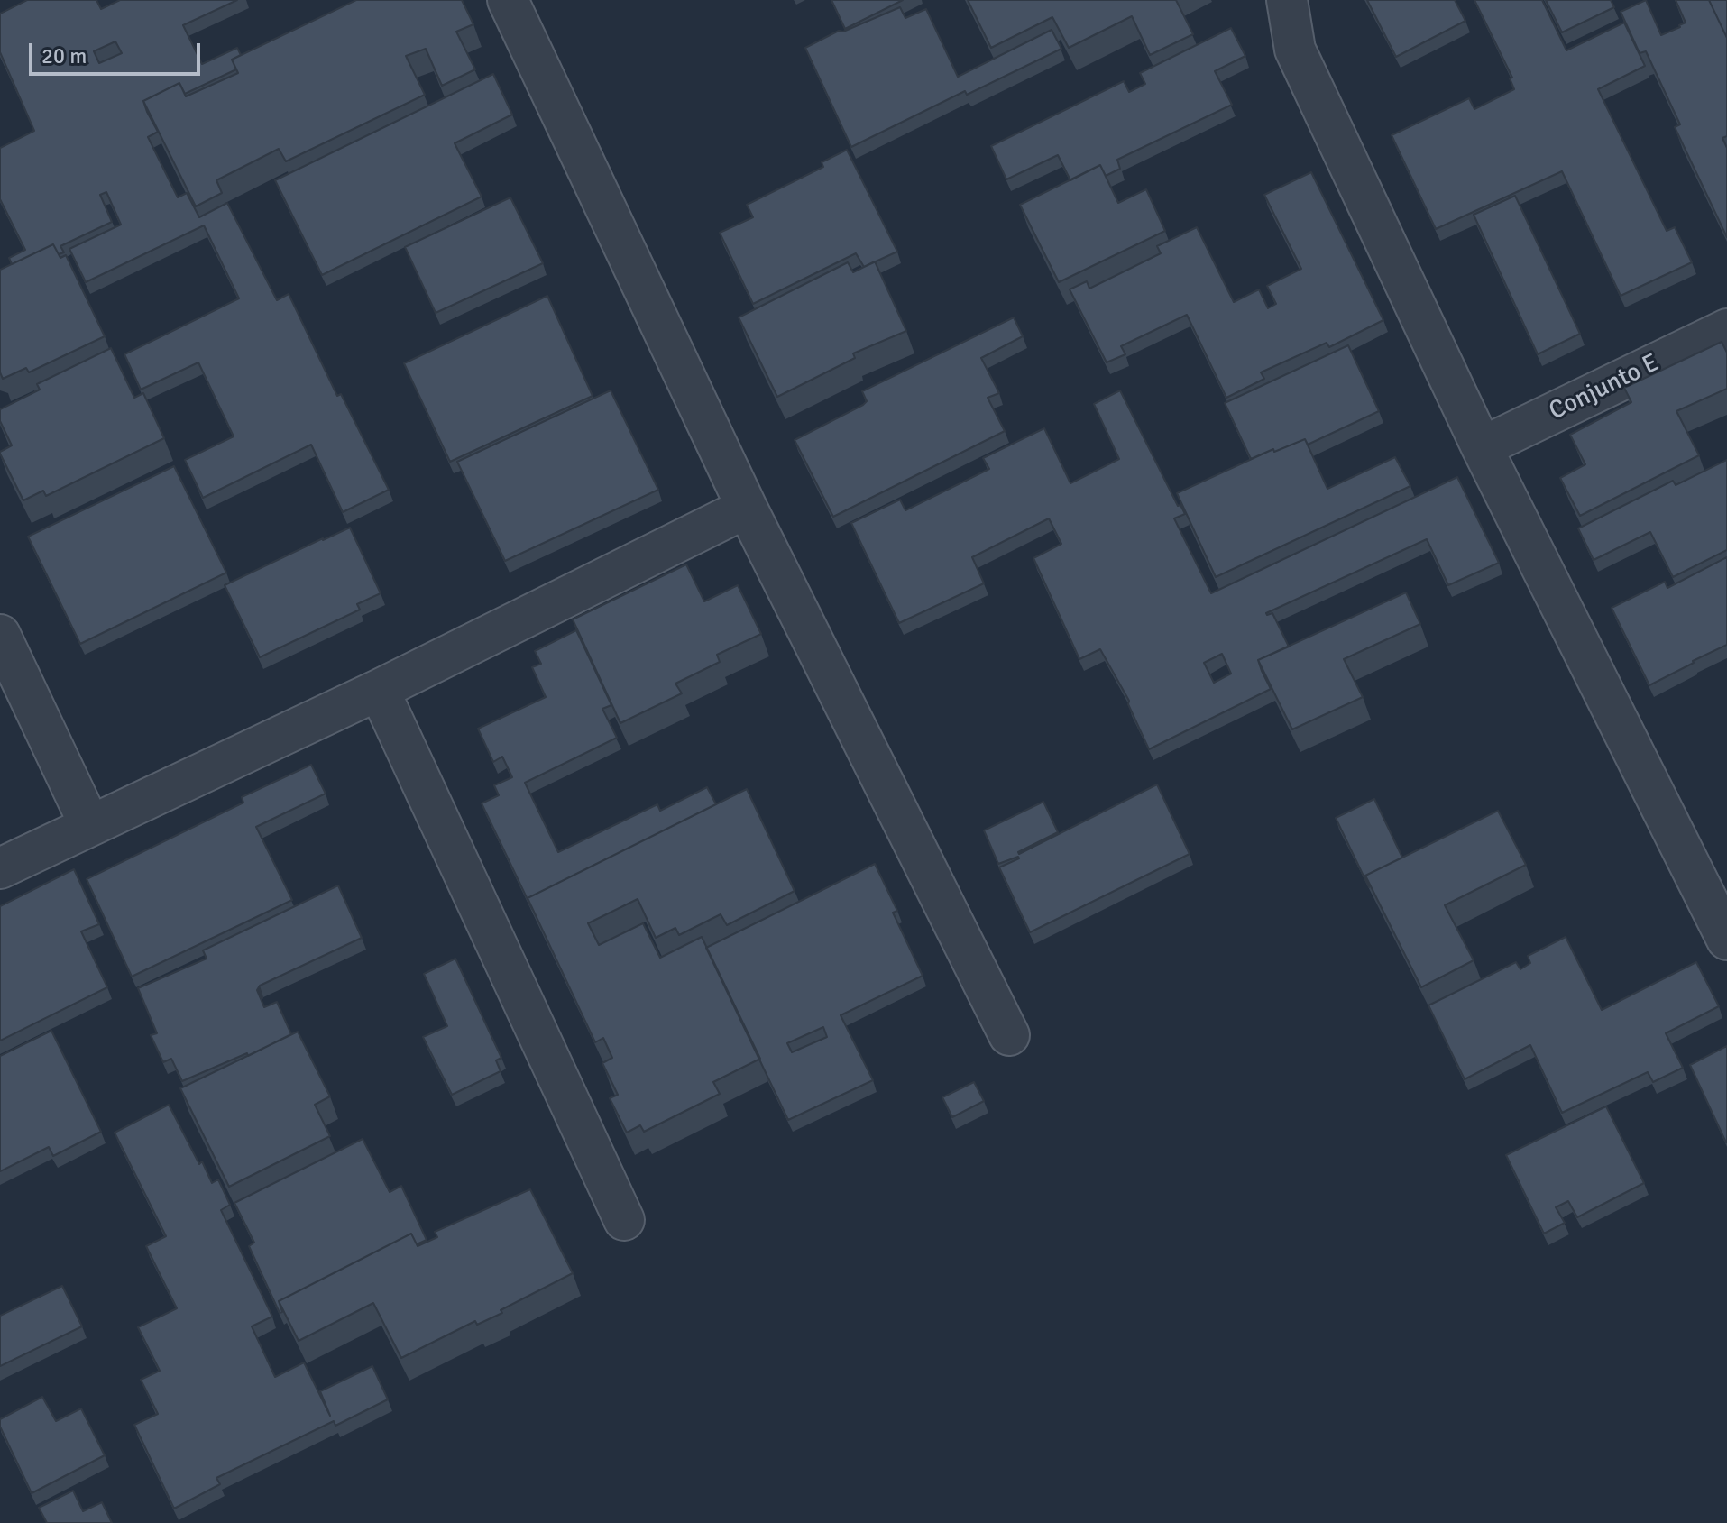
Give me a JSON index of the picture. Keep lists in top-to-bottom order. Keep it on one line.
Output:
{"streets":{"street":["Conjunto E"]},"scale_bar":"20 m"}
